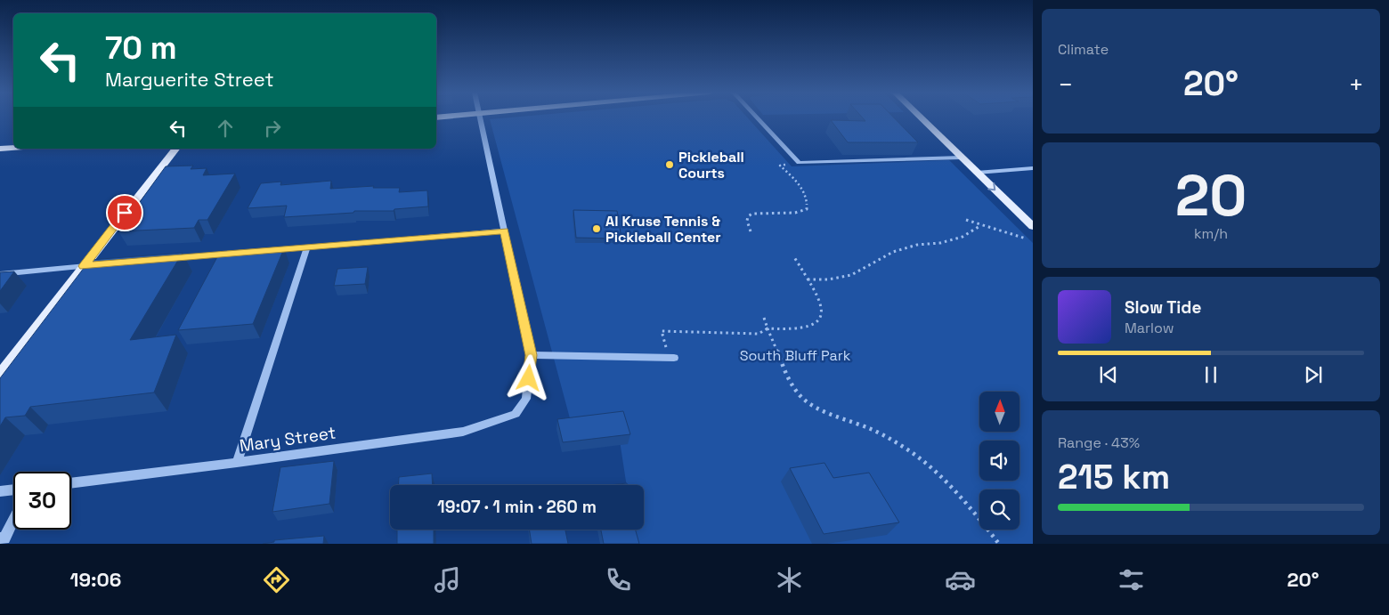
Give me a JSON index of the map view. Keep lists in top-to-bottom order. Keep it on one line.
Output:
{"streets":{"street":["Mary Street"]},"parks":["South Bluff Park"],"places":["Pickleball Courts","Al Kruse Tennis & Pickleball Center"],"north":"top","page":{"tile":["Climate",["20","km/h"],["Range · 43%","215 km"]],"turn":["70 m","Marguerite Street"],"heat":["−","20°","+"],"song":["Slow Tide","Marlow"],"limit":"30","trip":"19:07 · 1 min · 260 m","tabs":["19:06","20°"]}}
